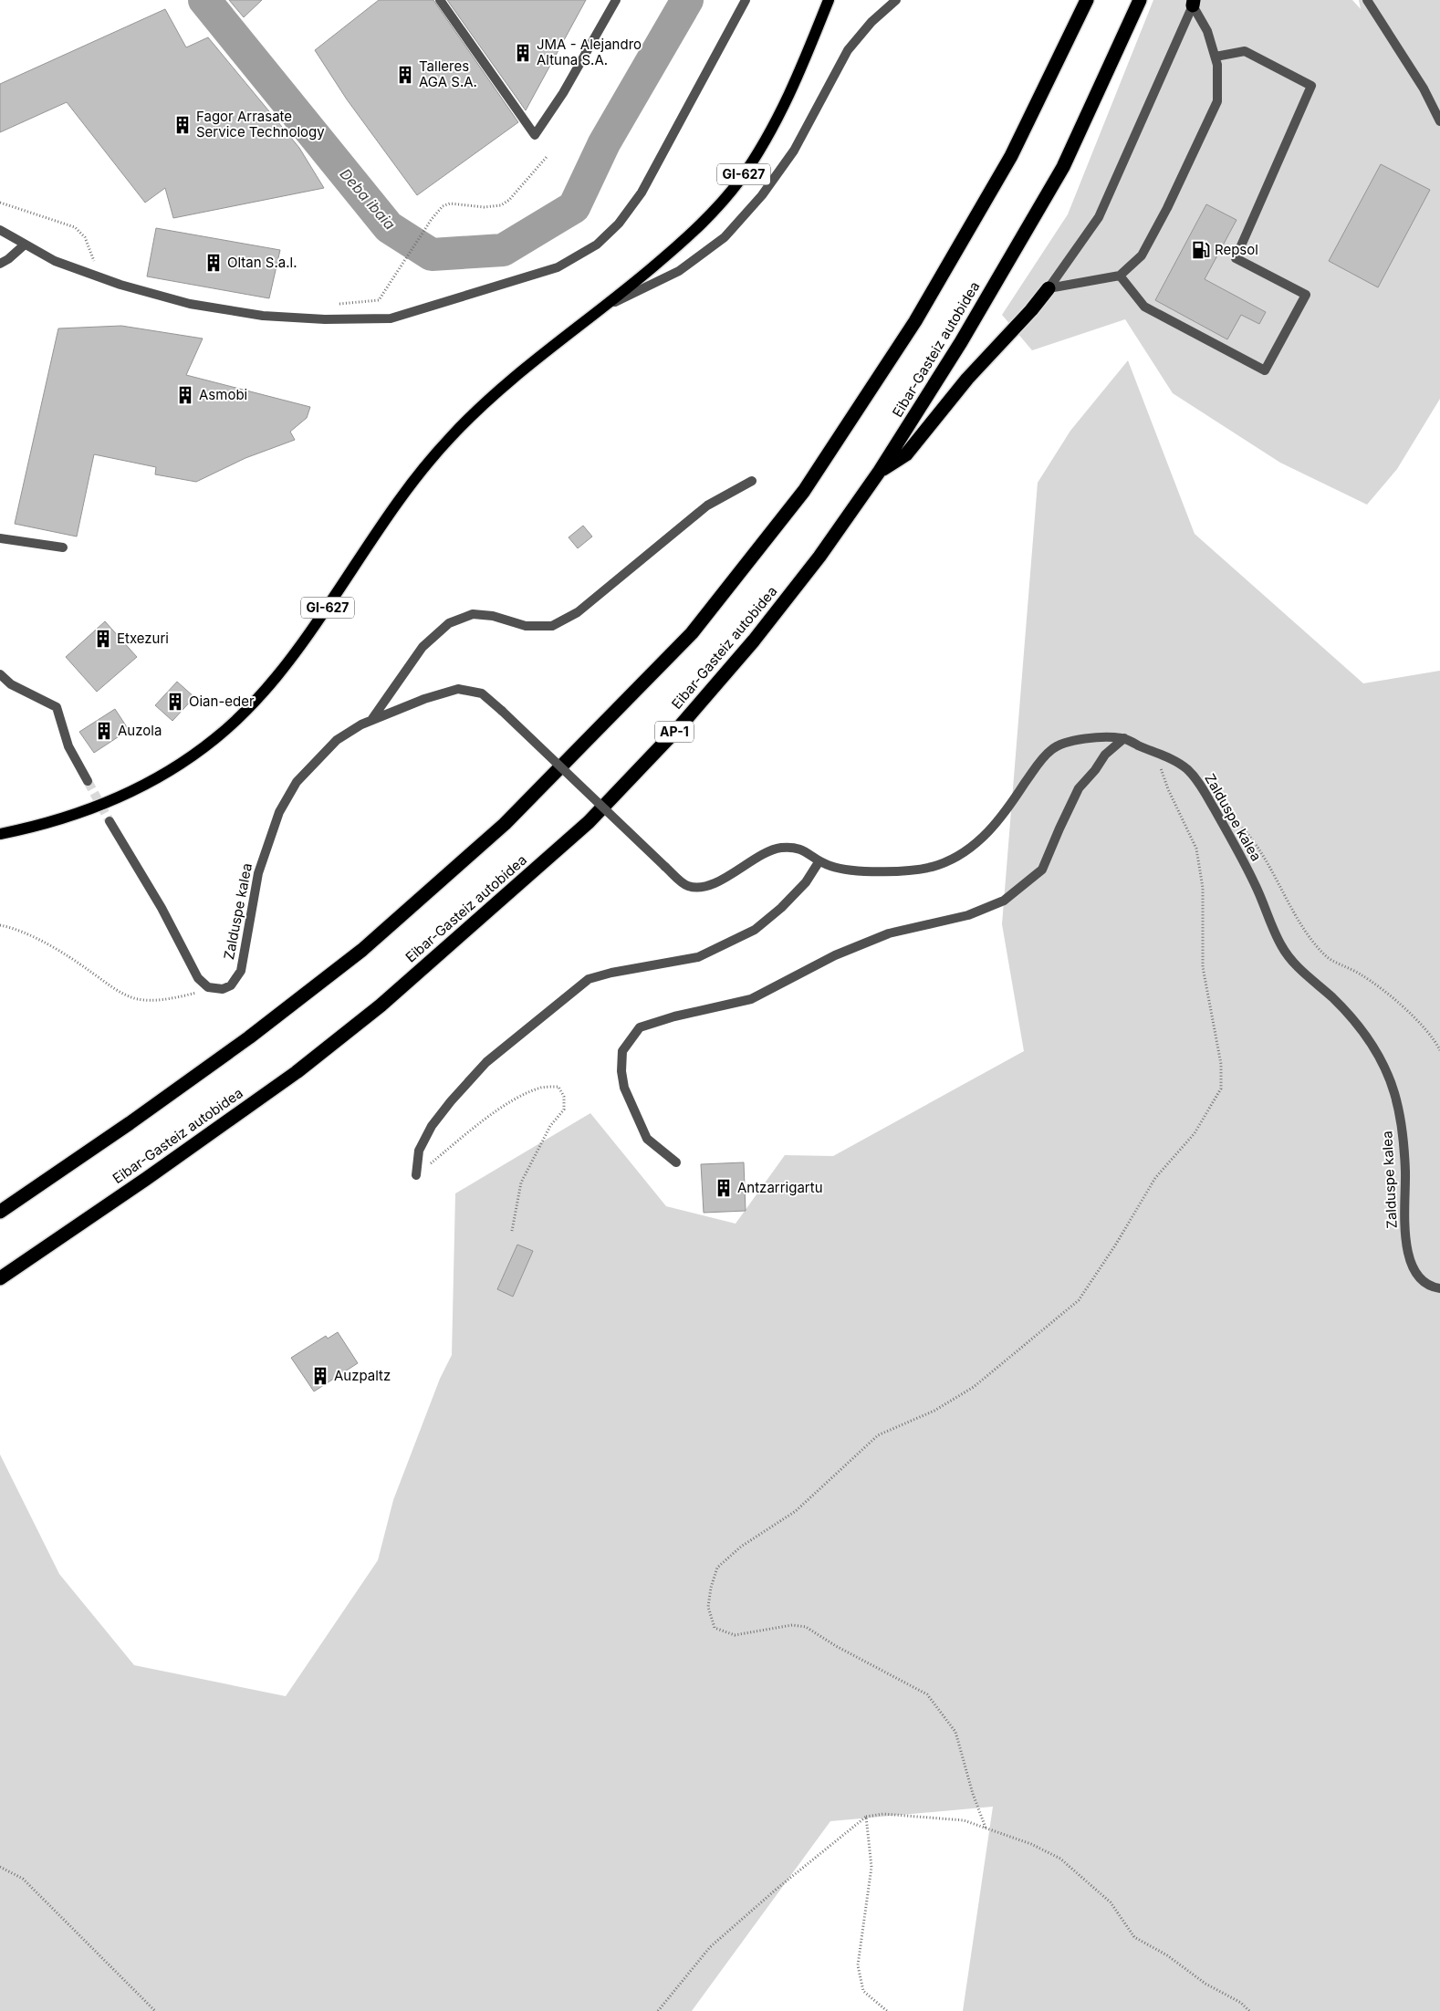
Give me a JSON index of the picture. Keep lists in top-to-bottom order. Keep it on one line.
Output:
{"streets":{"highway":["Eibar-Gasteiz autobidea","AP-1"],"main road":["GI-627"],"street":["Zalduspe kalea"]},"water":["Deba ibaia"],"places":{"building":["JMA - Alejandro Altuna S.A.","Talleres AGA S.A.","Fagor Arrasate Service Technology","Oltan S.a.l.","Asmobi","Etxezuri","Oian-eder","Auzola","Antzarrigartu","Auzpaltz"],"fuel station":["Repsol"]}}
